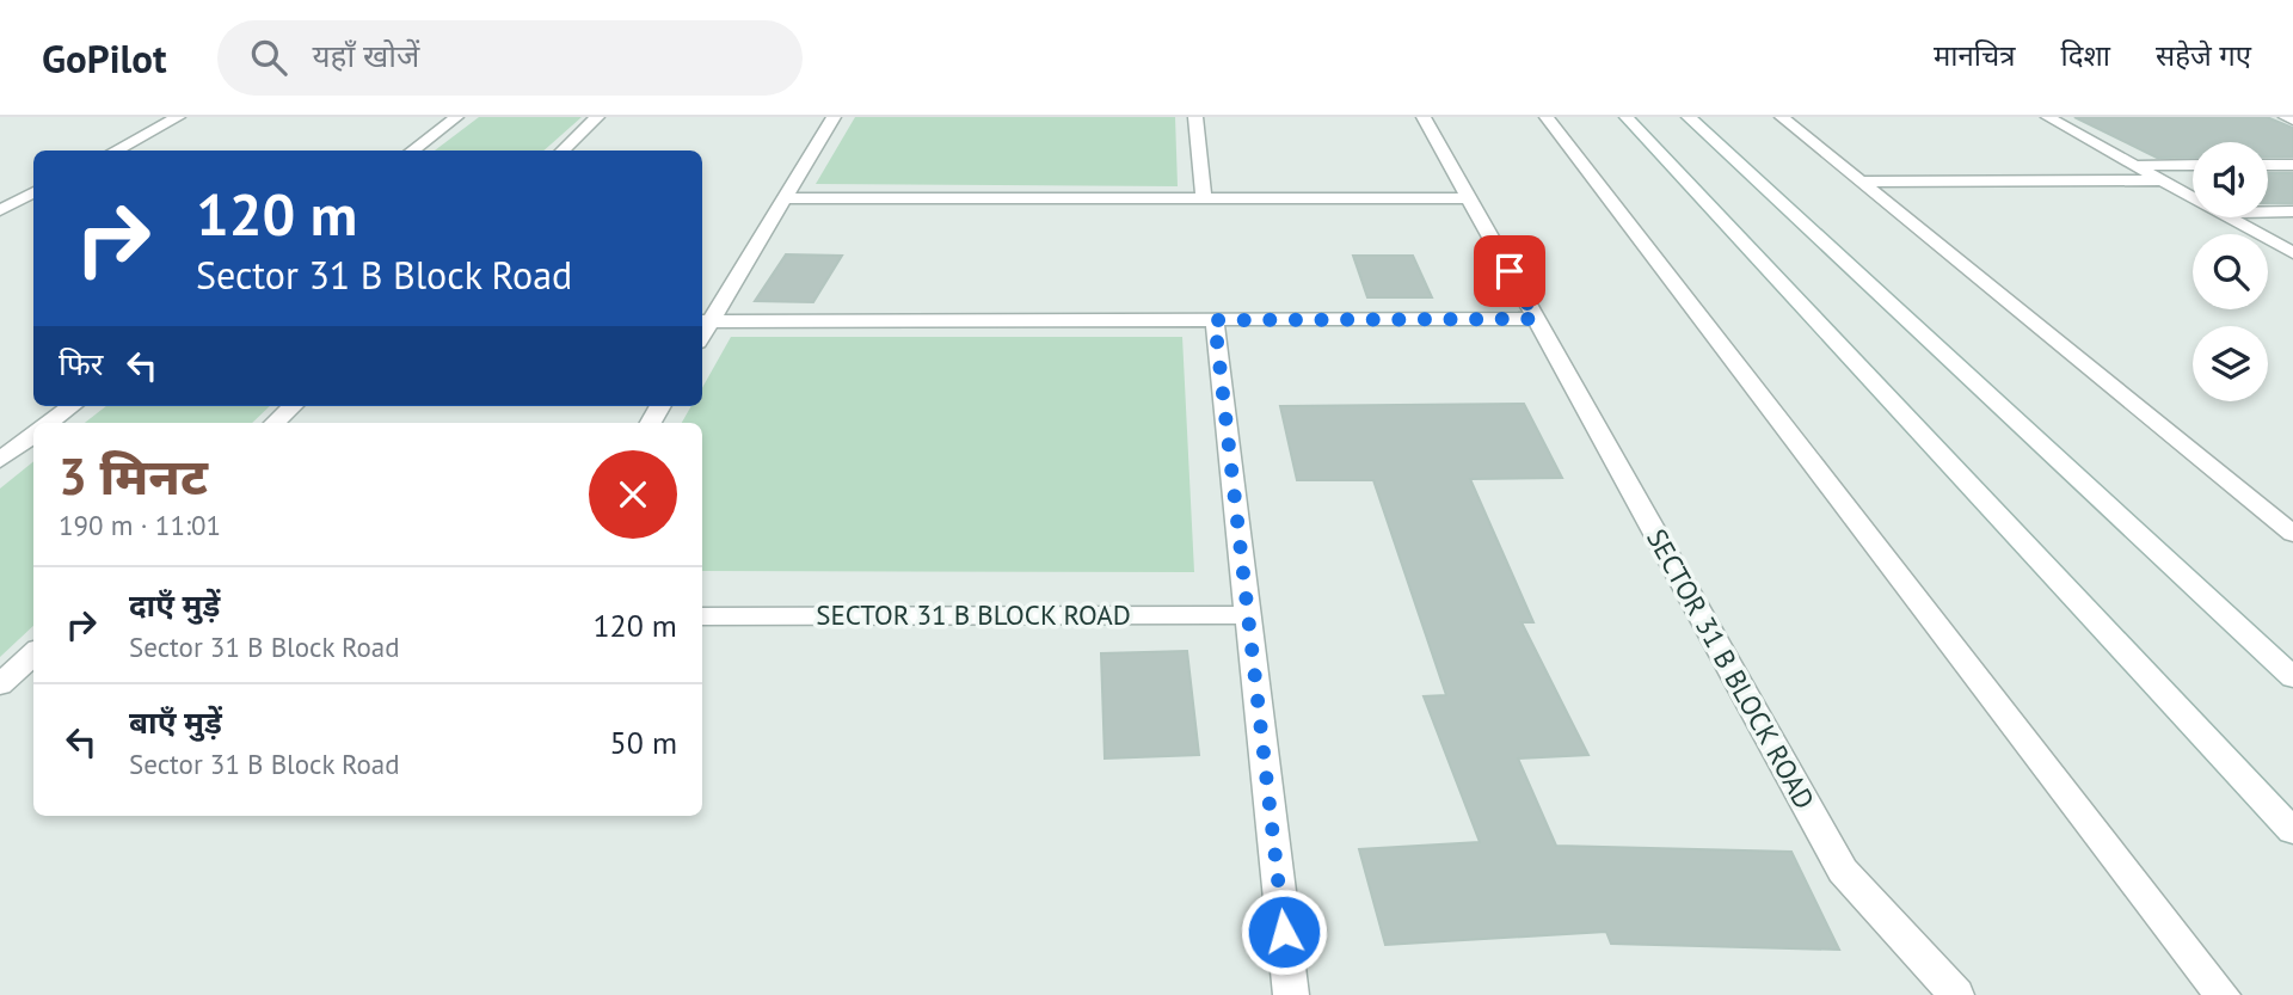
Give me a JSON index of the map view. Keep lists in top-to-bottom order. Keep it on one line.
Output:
{"streets":{"street":["SECTOR 31 B BLOCK ROAD"]},"page":{"header":"GoPilot","search":"यहाँ खोजें","nav":["मानचित्र","दिशा","सहेजे गए"],"turn":["120 m","Sector 31 B Block Road"],"then":"फिर","heading":["3 मिनट","190 m · 11:01"],"list":[{"name":"दाएँ मुड़ें","note":"Sector 31 B Block Road","value":"120 m"},{"name":"बाएँ मुड़ें","note":"Sector 31 B Block Road","value":"50 m"}]}}
